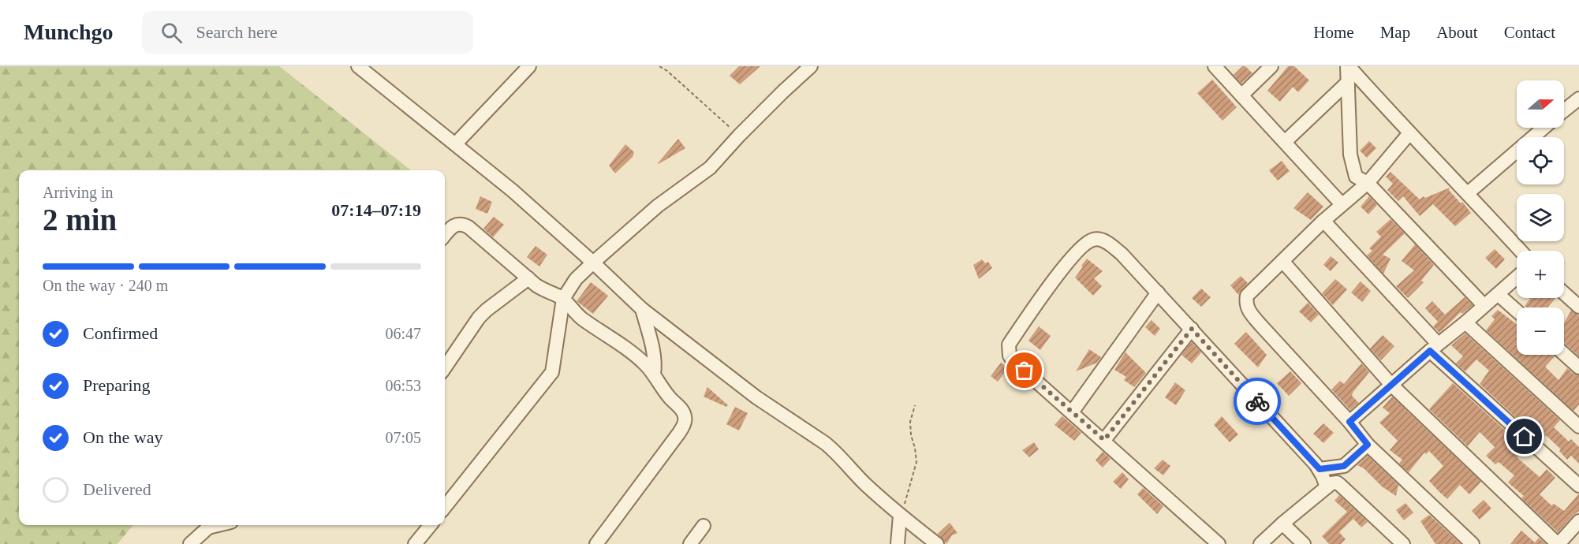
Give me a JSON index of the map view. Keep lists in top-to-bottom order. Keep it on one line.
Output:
{"north":"right","page":{"header":"Munchgo","search":"Search here","nav":["Home","Map","About","Contact"],"map_buttons":["+","−"],"heading":["2 min","Arriving in","07:14–07:19"],"bar":"On the way · 240 m","list":[["Confirmed","06:47"],["Preparing","06:53"],["On the way","07:05"],"Delivered"]}}
